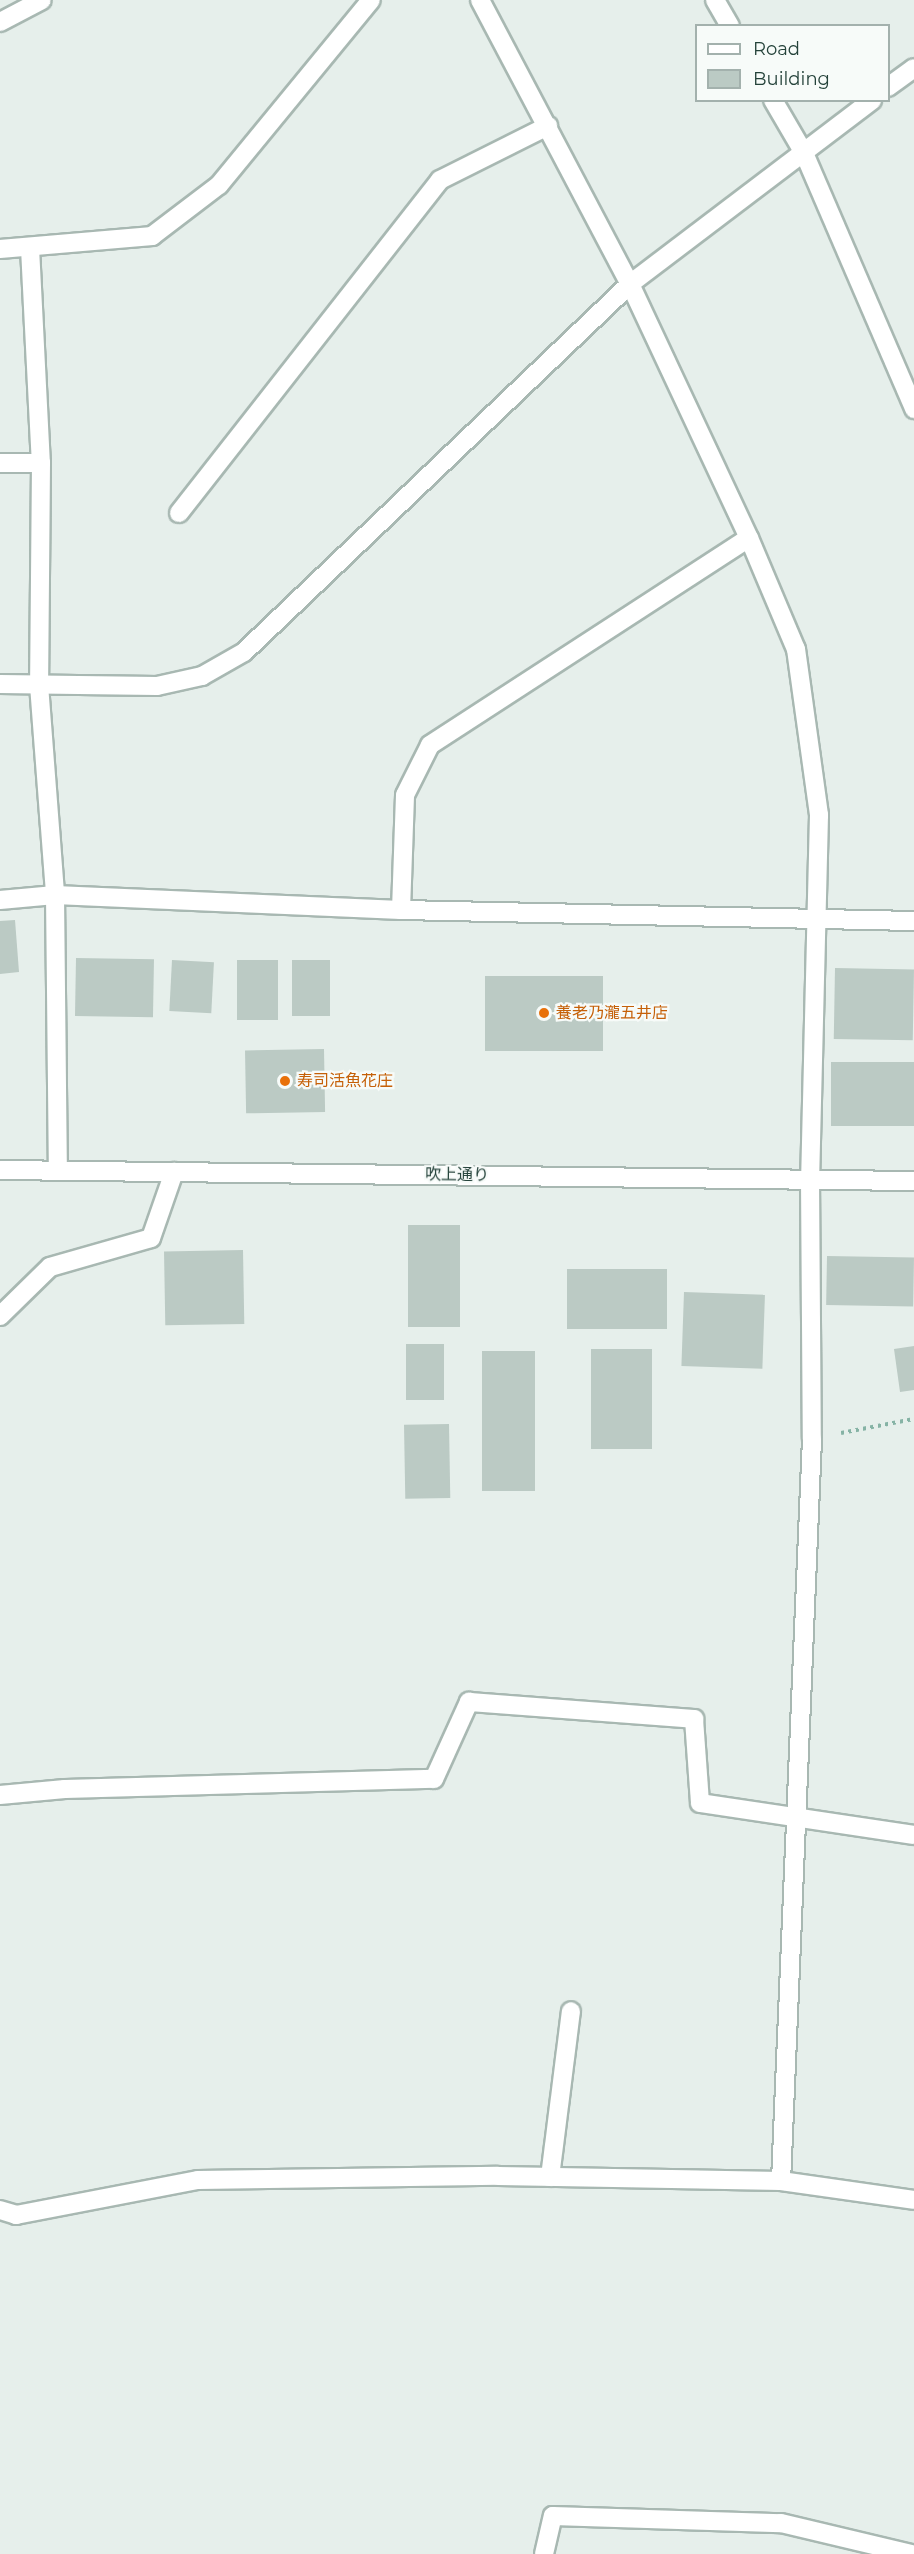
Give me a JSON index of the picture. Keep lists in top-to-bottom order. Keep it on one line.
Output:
{"streets":{"street":["吹上通り"]},"places":["養老乃瀧五井店","寿司活魚花庄"],"legend":["Road","Building"]}
